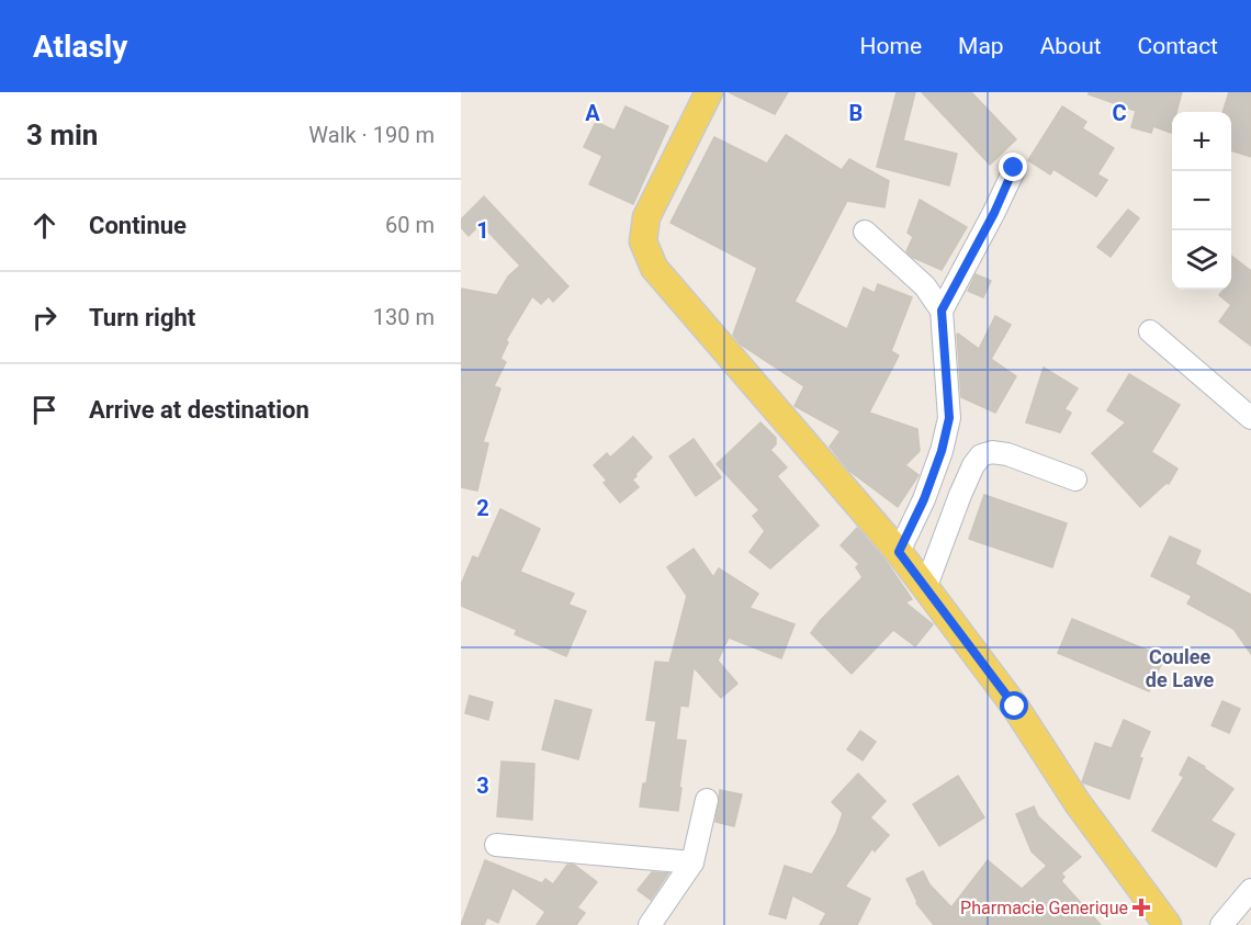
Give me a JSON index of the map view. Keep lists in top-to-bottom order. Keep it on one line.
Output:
{"districts":["Coulee de Lave"],"places":{"health":["Pharmacie Generique"]},"page":{"header":"Atlasly","nav":["Home","Map","About","Contact"],"heading":["3 min","Walk · 190 m"],"map_buttons":["+","−"],"list":[["Continue","60 m"],["Turn right","130 m"],"Arrive at destination"]},"grid":{"columns":["A","B","C"],"rows":["1","2","3"]}}
